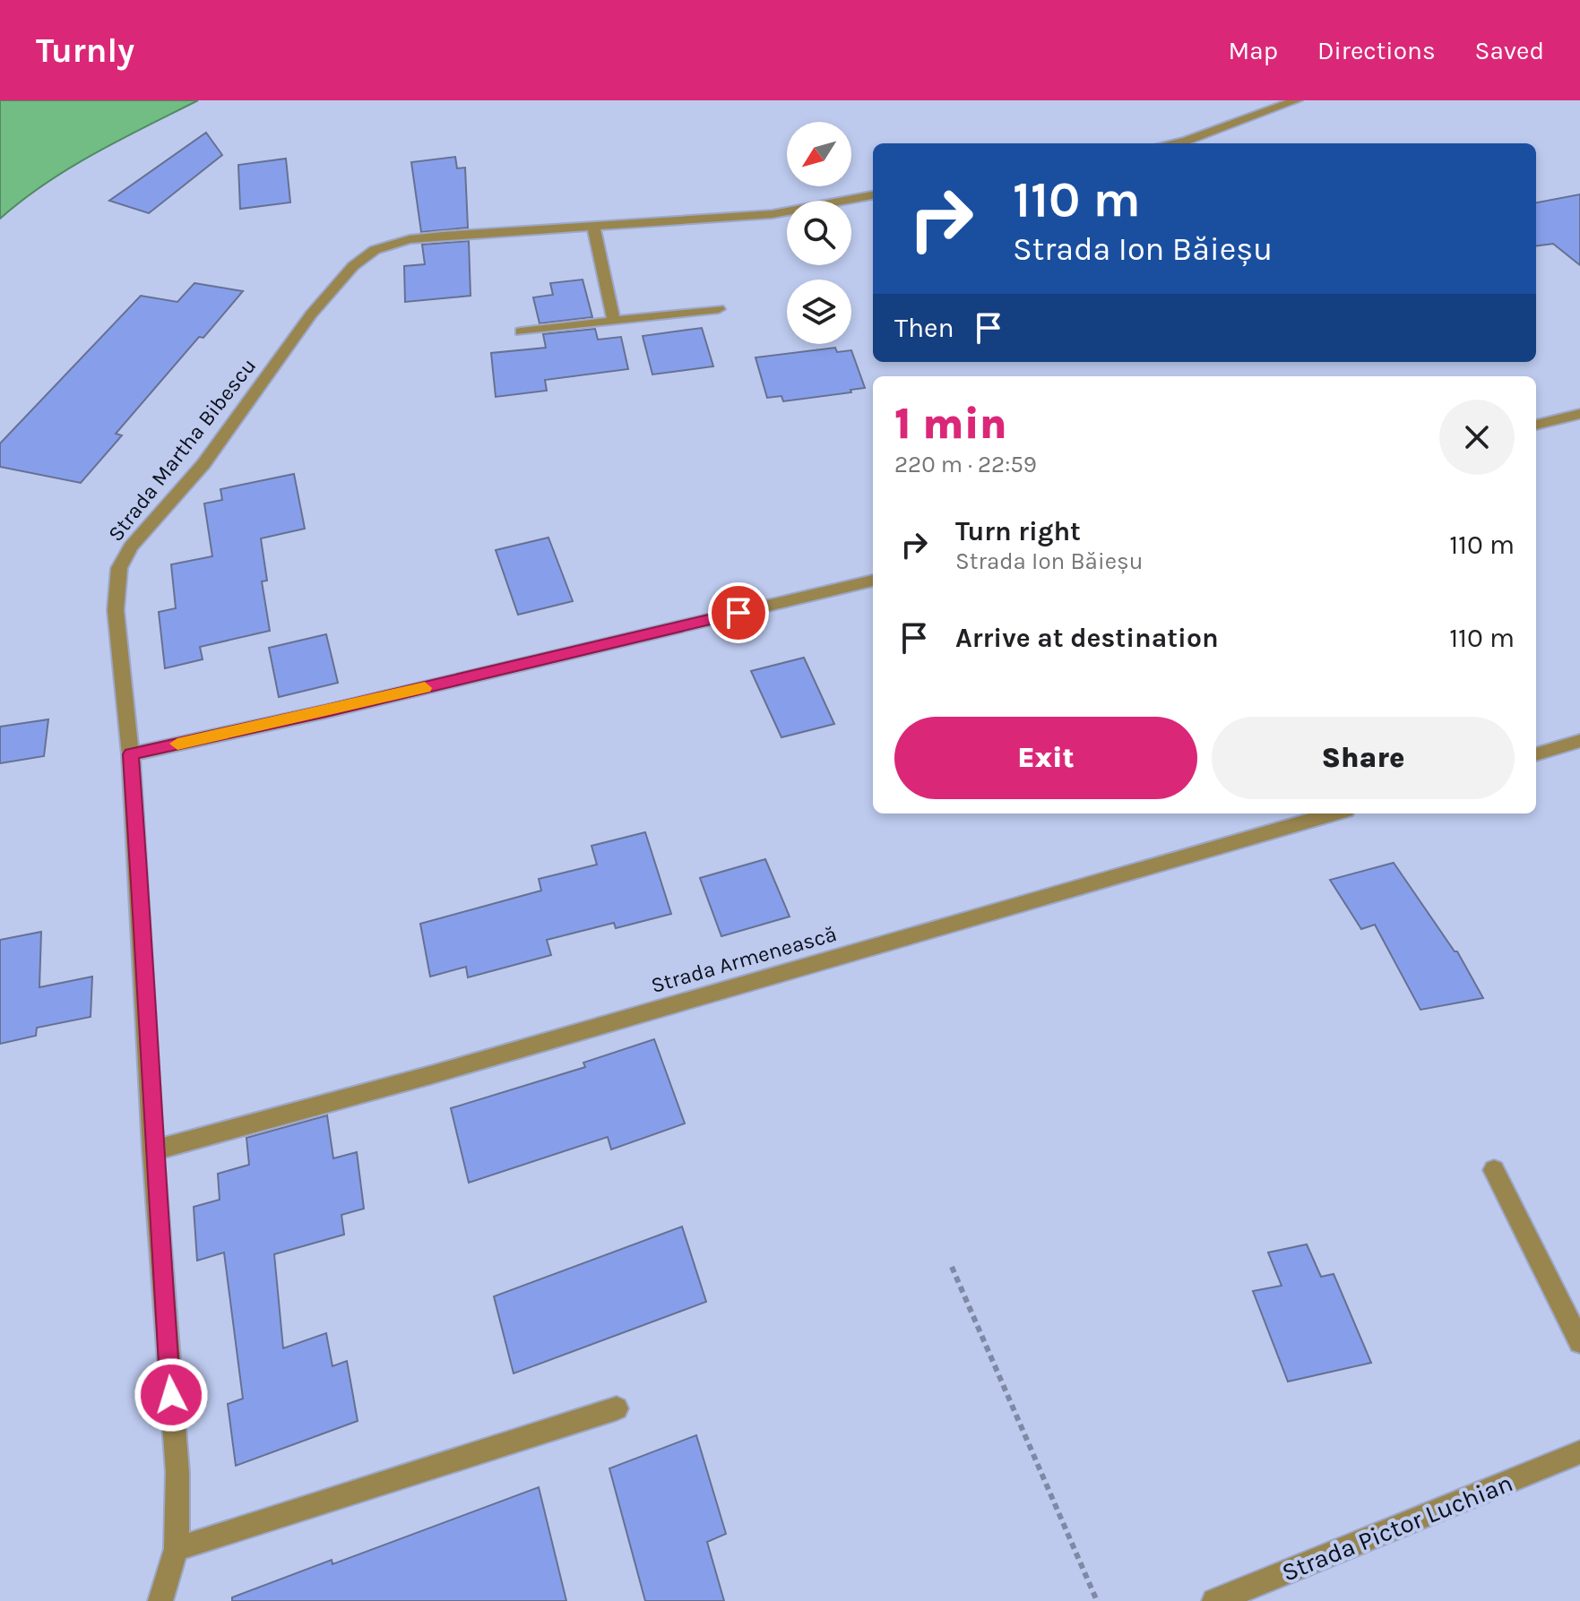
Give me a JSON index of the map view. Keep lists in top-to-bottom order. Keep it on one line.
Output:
{"streets":{"street":["Strada Martha Bibescu","Strada Armenească","Strada Pictor Luchian"]},"crossings":[["Strada Martha Bibescu","Strada Armenească"]],"north":"bottom left","page":{"header":"Turnly","nav":["Map","Directions","Saved"],"turn":["110 m","Strada Ion Băieșu"],"then":"Then","heading":["1 min","220 m · 22:59"],"list":[{"name":"Turn right","note":"Strada Ion Băieșu","value":"110 m"},{"name":"Arrive at destination","value":"110 m"}],"buttons":["Exit","Share"]}}
